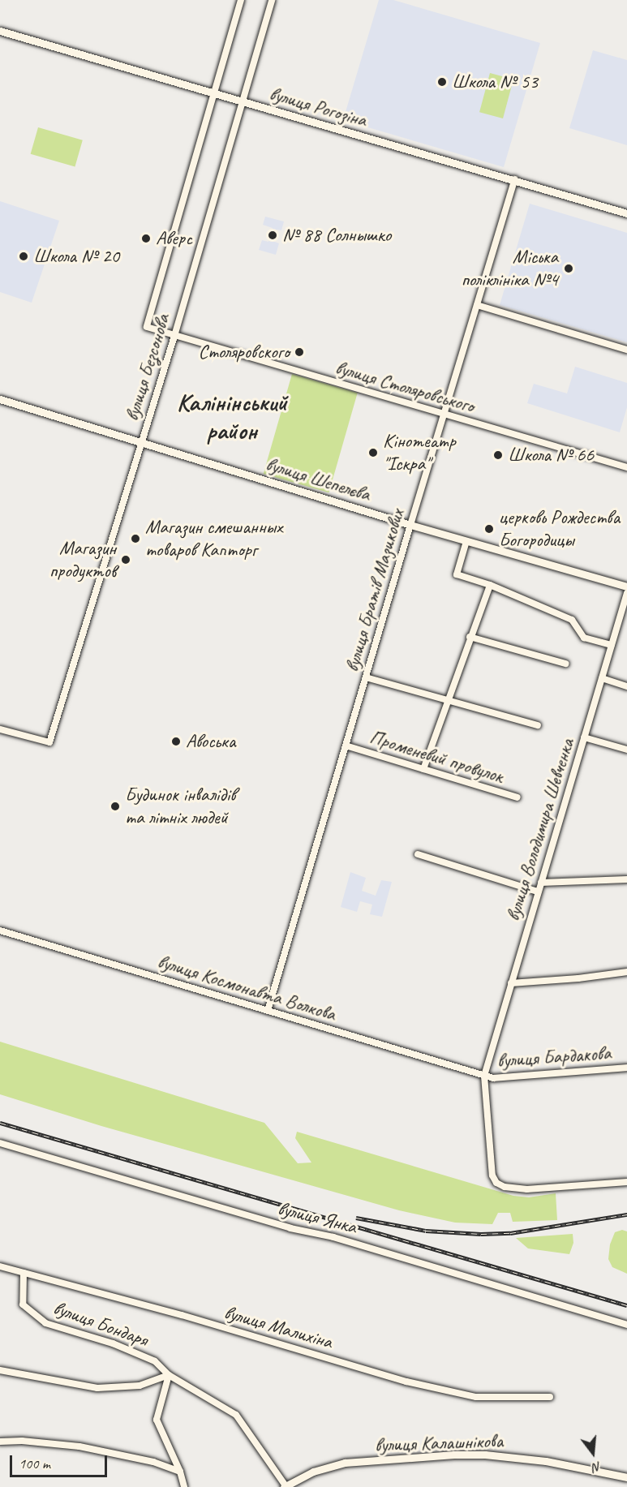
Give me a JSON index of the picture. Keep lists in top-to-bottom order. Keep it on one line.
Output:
{"streets":{"street":["вулиця Рогозіна","вулиця Безсонова","вулиця Столяровського","вулиця Шепелєва","вулиця Братів Мазикових","Променевий провулок","вулиця Володимира Шевченка","вулиця Космонавта Волкова","вулиця Бардакова","вулиця Янка","вулиця Бондаря","вулиця Малихіна","вулиця Калашнікова"]},"crossings":[["вулиця Рогозіна","вулиця Безсонова"],["вулиця Рогозіна","вулиця Братів Мазикових"],["вулиця Безсонова","вулиця Столяровського"],["вулиця Безсонова","вулиця Шепелєва"],["вулиця Столяровського","вулиця Братів Мазикових"],["вулиця Шепелєва","вулиця Братів Мазикових"],["вулиця Братів Мазикових","Променевий провулок"],["вулиця Братів Мазикових","вулиця Космонавта Волкова"],["вулиця Володимира Шевченка","вулиця Космонавта Волкова"],["вулиця Володимира Шевченка","вулиця Бардакова"],["вулиця Космонавта Волкова","вулиця Бардакова"],["вулиця Бондаря","вулиця Малихіна"],["вулиця Бондаря","вулиця Калашнікова"]],"districts":["Калінінський район"],"places":["Школа № 53","№ 88 Солнышко","Аверс","Школа № 20","Міська поліклініка №4","Столяровского","Кінотеатр \"Іскра\"","Школа № 66","церковь Рождества Богородицы","Магазин смешанных товаров Капторг","Магазин продуктов","Авоська","Будинок інвалідів та літніх людей"],"scale_bar":"100 m","north":"bottom"}
